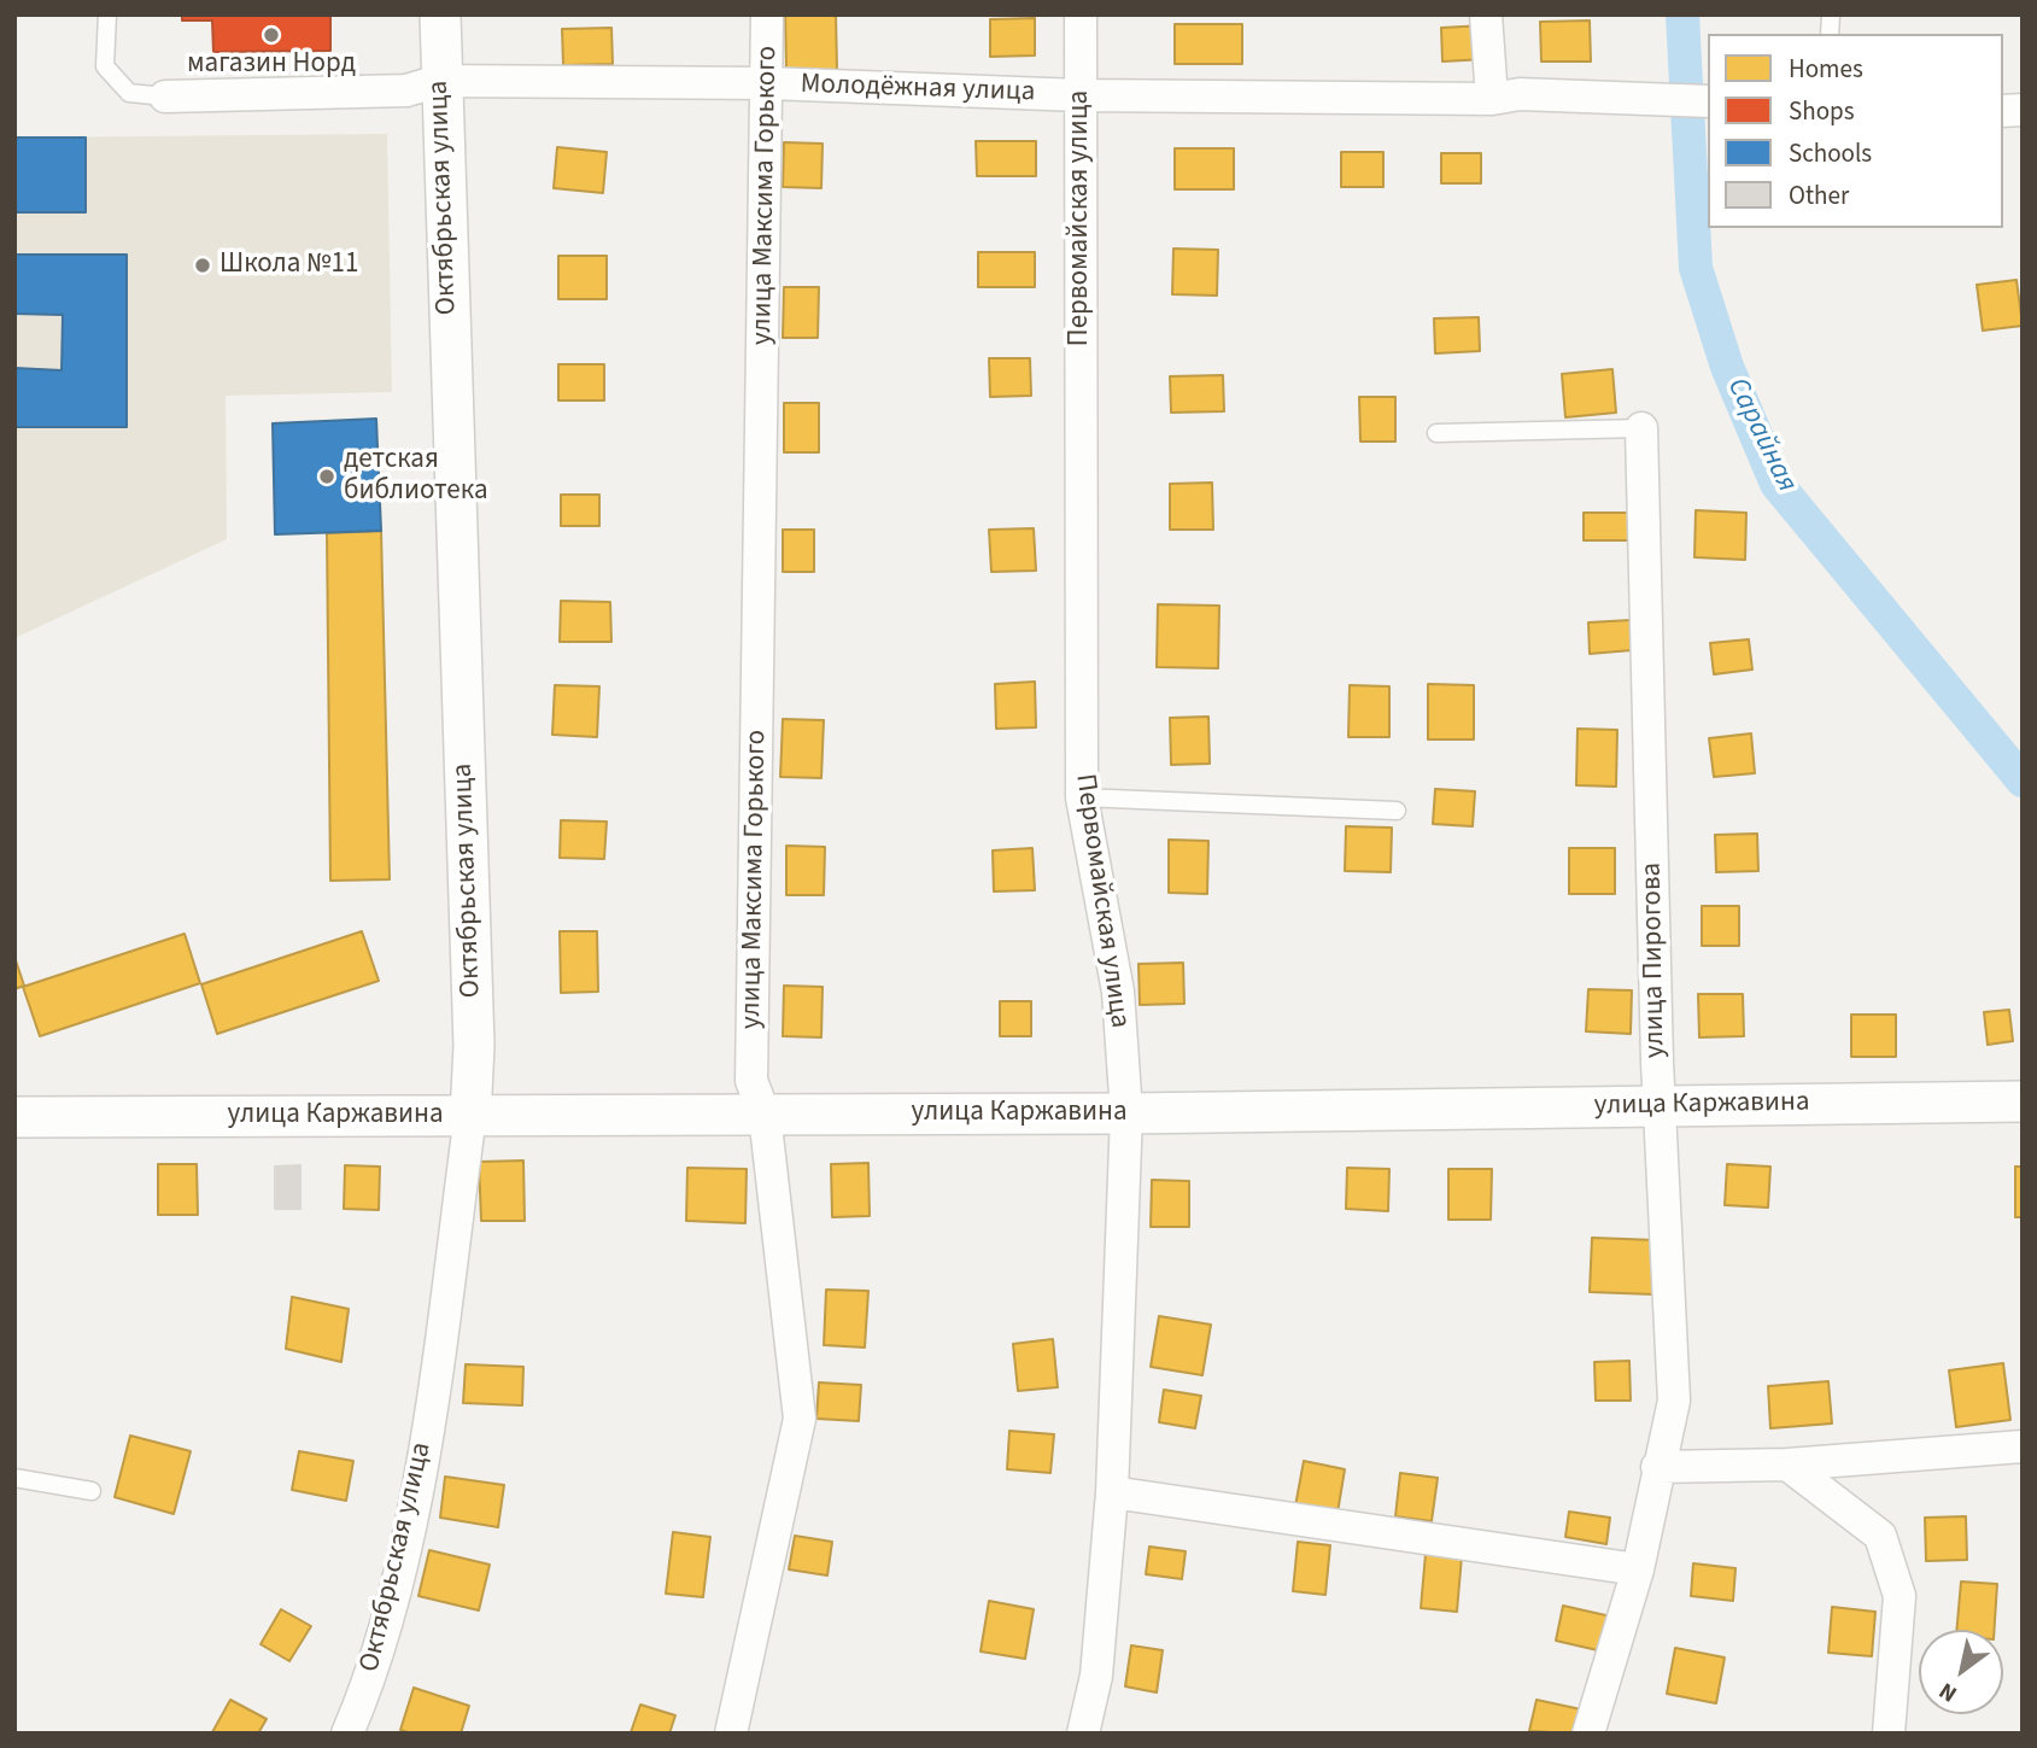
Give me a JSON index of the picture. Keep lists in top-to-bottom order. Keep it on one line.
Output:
{"streets":{"street":["Молодёжная улица","улица Максима Горького","Октябрьская улица","Первомайская улица","улица Пирогова","улица Каржавина"]},"crossings":[["Молодёжная улица","улица Максима Горького"],["Молодёжная улица","Октябрьская улица"],["Молодёжная улица","Первомайская улица"],["улица Максима Горького","улица Каржавина"],["Октябрьская улица","улица Каржавина"],["Первомайская улица","улица Каржавина"],["улица Пирогова","улица Каржавина"]],"water":["Сарайная"],"places":["магазин Норд","Школа №11","детская библиотека"],"legend":["Homes","Shops","Schools","Other"],"north":"bottom left"}
